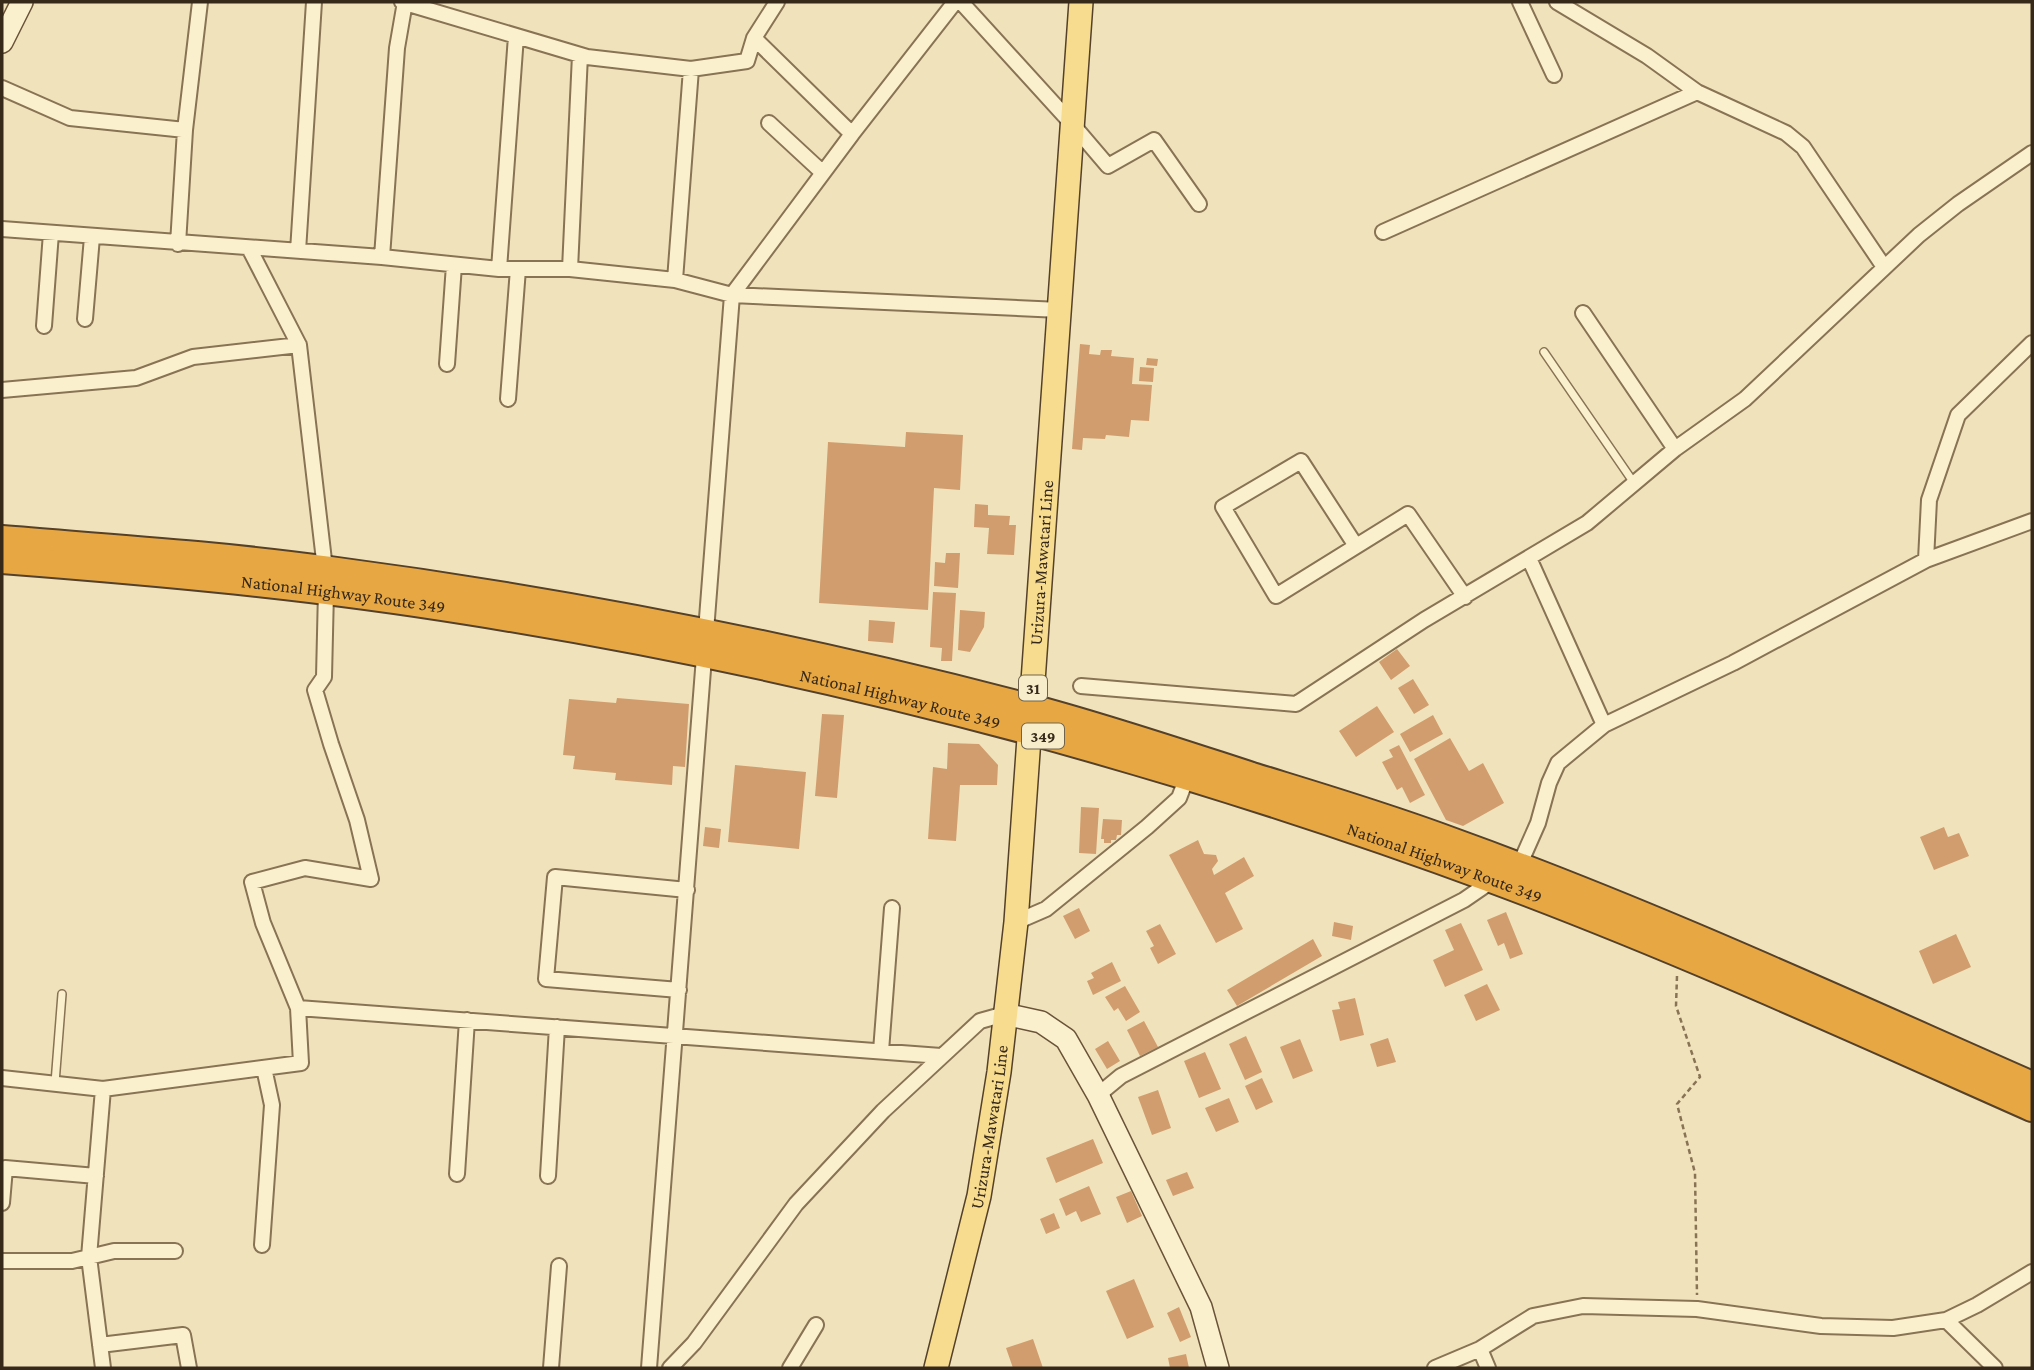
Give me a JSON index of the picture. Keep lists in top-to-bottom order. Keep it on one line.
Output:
{"streets":{"highway":["National Highway Route 349","349"],"main road":["Urizura-Mawatari Line","31"]},"crossings":[["Urizura-Mawatari Line","National Highway Route 349"]]}
